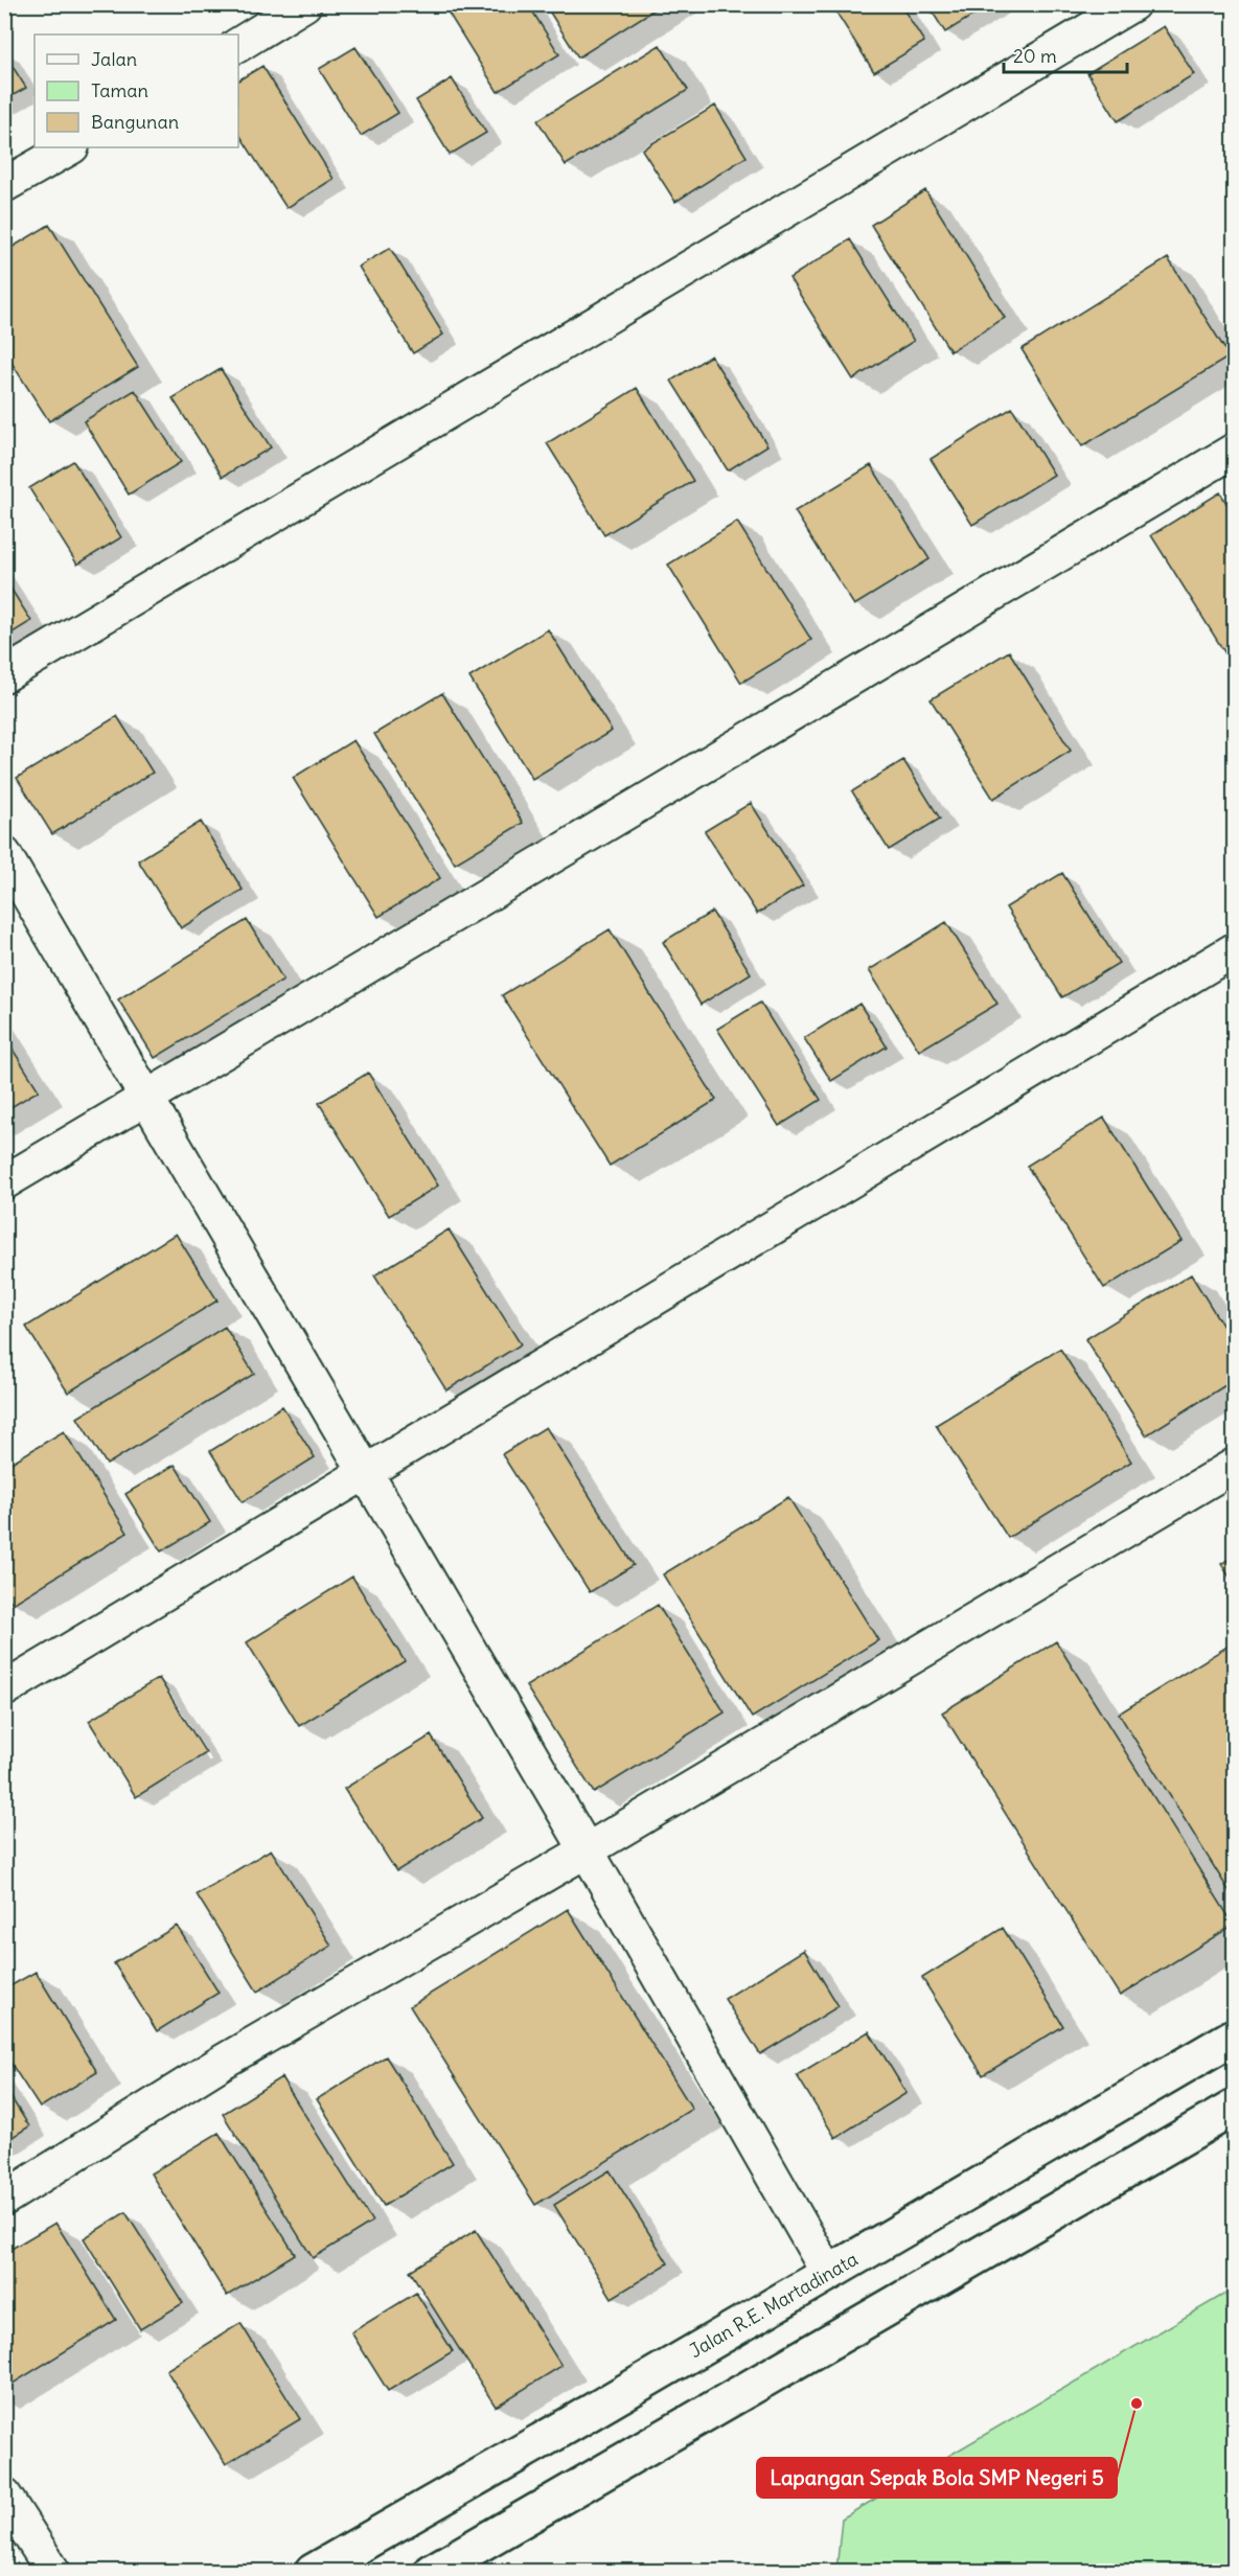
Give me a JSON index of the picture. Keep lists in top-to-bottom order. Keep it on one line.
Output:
{"streets":{"highway":["Jalan R.E. Martadinata"]},"places":["Lapangan Sepak Bola SMP Negeri 5"],"legend":["Jalan","Taman","Bangunan"],"scale_bar":"20 m"}
